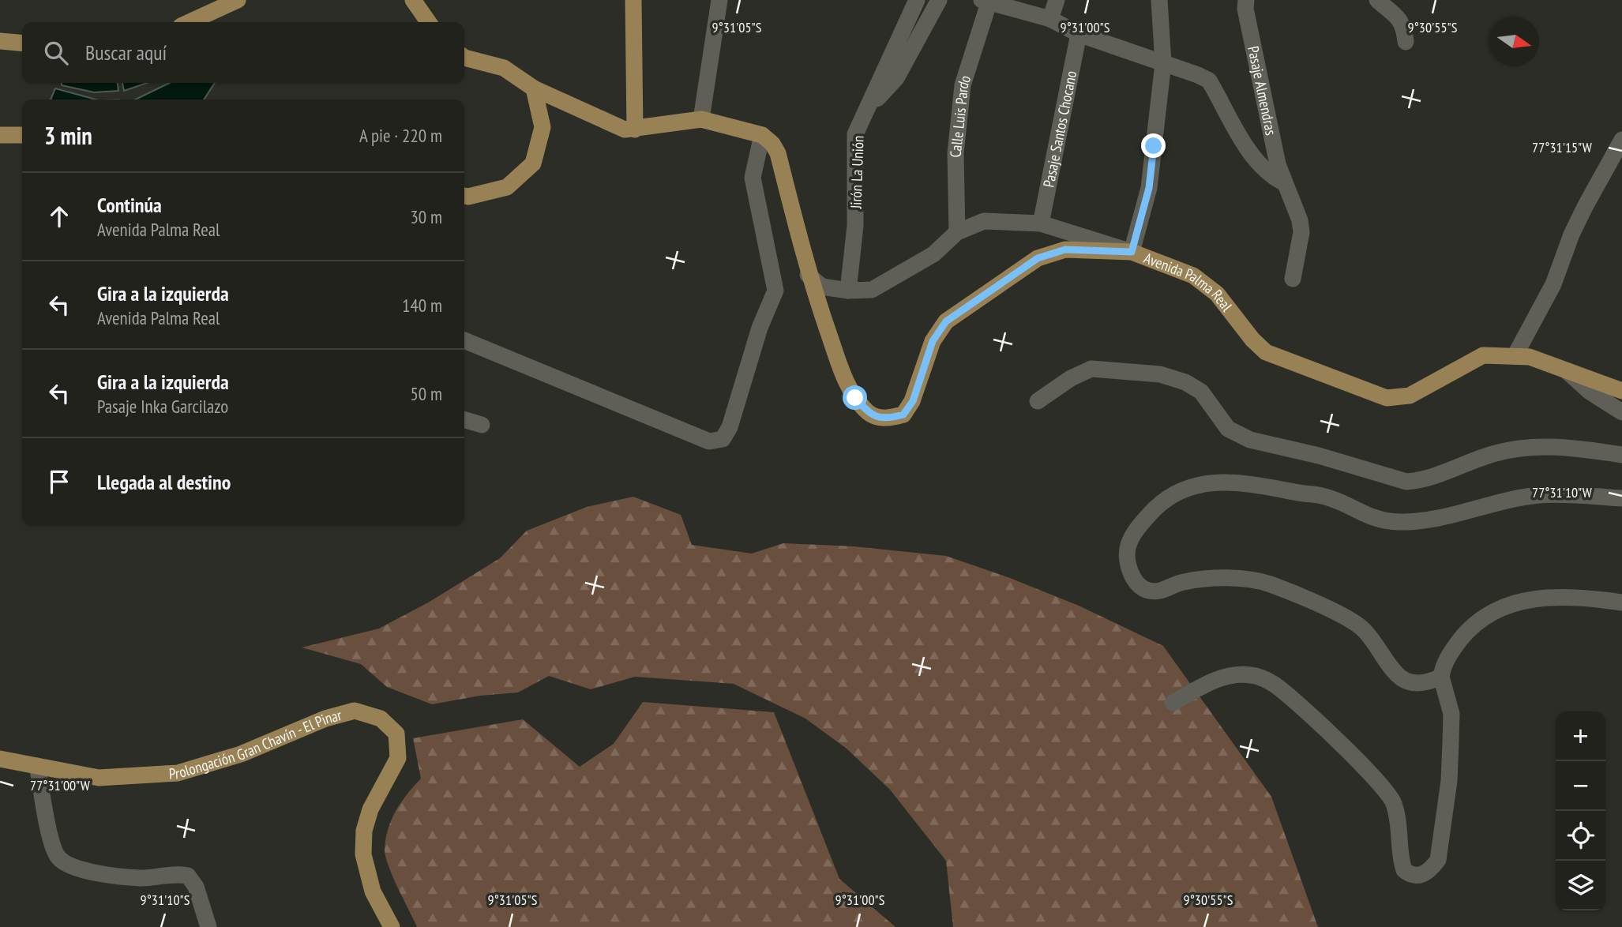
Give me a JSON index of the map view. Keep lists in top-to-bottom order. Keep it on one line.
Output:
{"streets":{"main road":["Avenida Palma Real","Prolongación Gran Chavín - El Pinar"],"street":["Pasaje Almendras","Calle Luis Pardo","Pasaje Santos Chocano","Jirón La Unión"]},"north":"right","page":{"search":"Buscar aquí","heading":["3 min","A pie · 220 m"],"list":[["Continúa","Avenida Palma Real","30 m"],["Gira a la izquierda","Avenida Palma Real","140 m"],["Gira a la izquierda","Pasaje Inka Garcilazo","50 m"],"Llegada al destino"],"map_buttons":["+","−"]},"coordinates":["9°31'05\"S","9°31'00\"S","9°30'55\"S","77°31'15\"W","77°31'10\"W","77°31'00\"W","9°31'10\"S"]}
